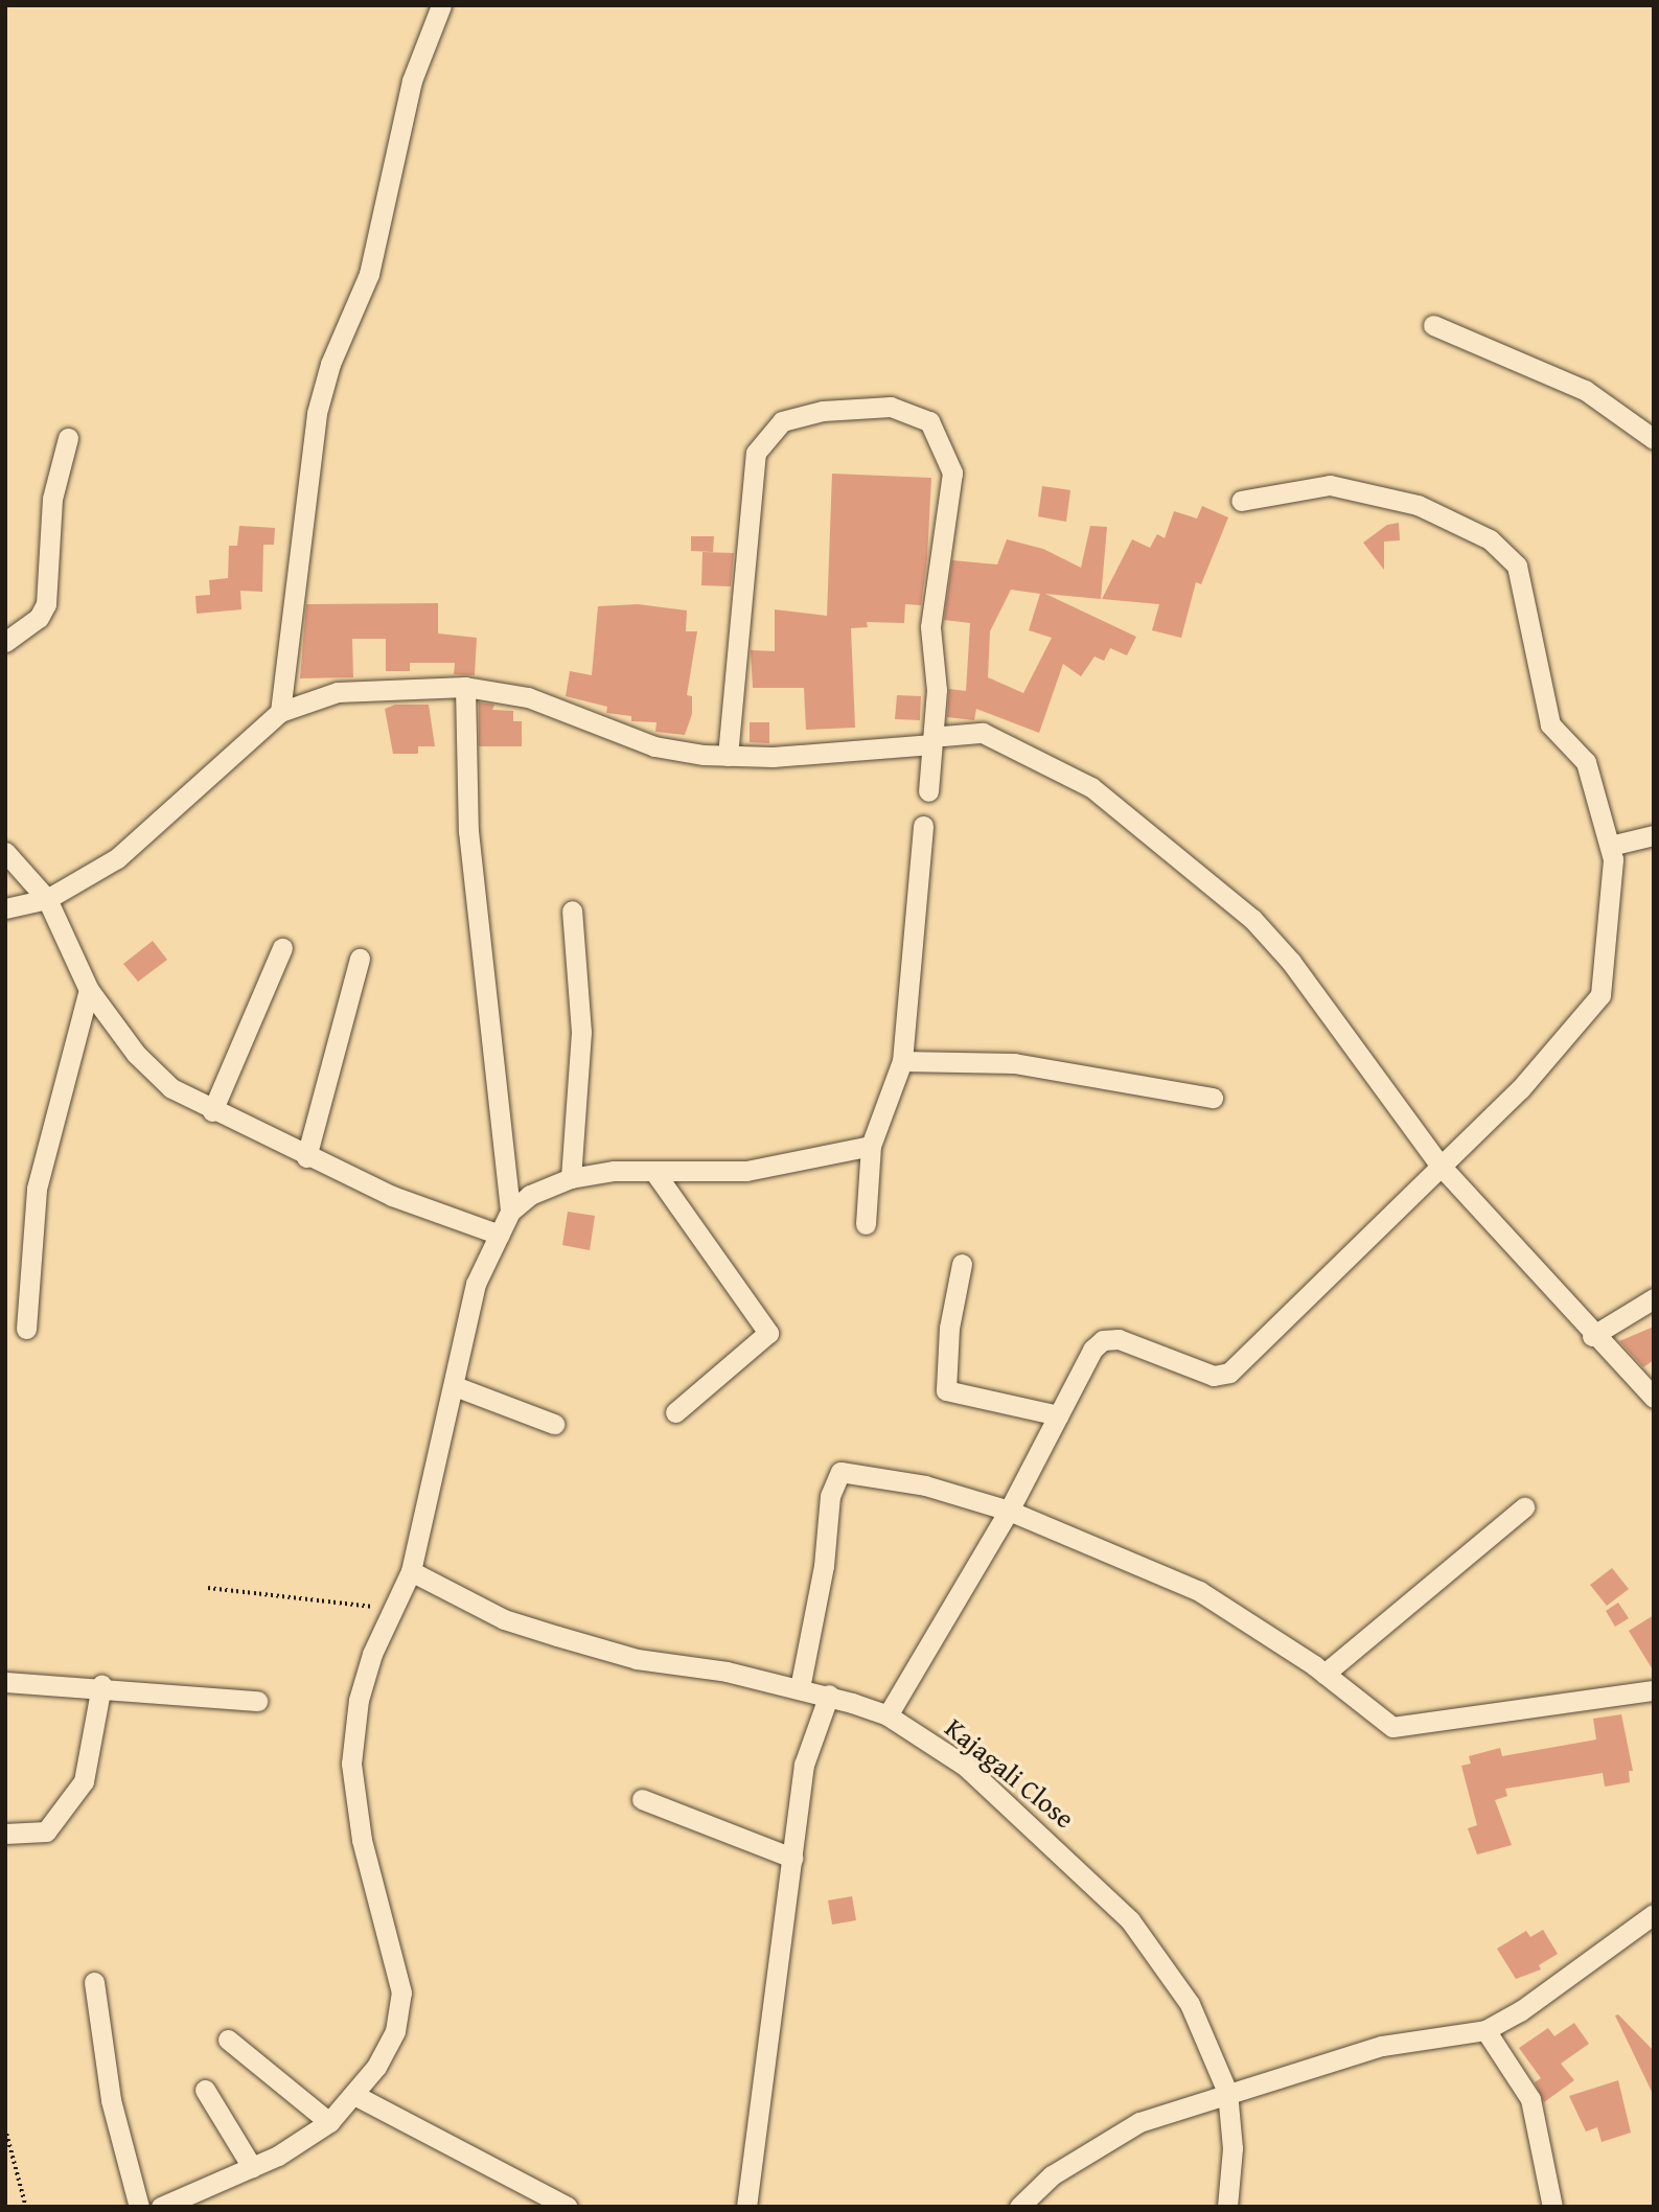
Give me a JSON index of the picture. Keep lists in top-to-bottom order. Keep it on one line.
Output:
{"streets":{"street":["Kajagali Close"]}}
